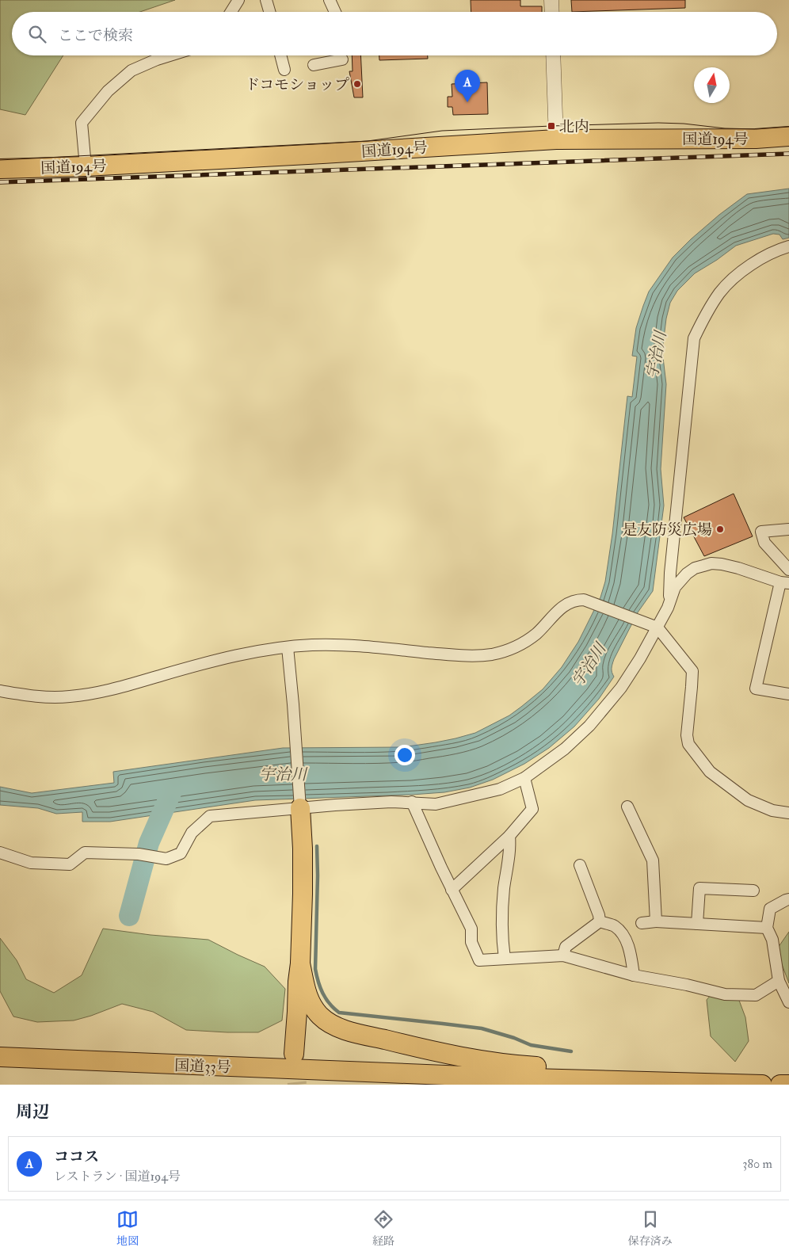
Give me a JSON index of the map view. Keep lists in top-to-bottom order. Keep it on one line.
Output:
{"streets":{"highway":["国道194号","国道33号"]},"water":["宇治川"],"places":{"other":["ドコモショップ","是友防災広場"],"transit":["北内"]},"north":"top","page":{"search":"ここで検索","pins":"A","heading":"周辺","list":[{"mark":"A","name":"ココス","note":"レストラン · 国道194号","value":"380 m"}],"nav":["地図","経路","保存済み"]}}
